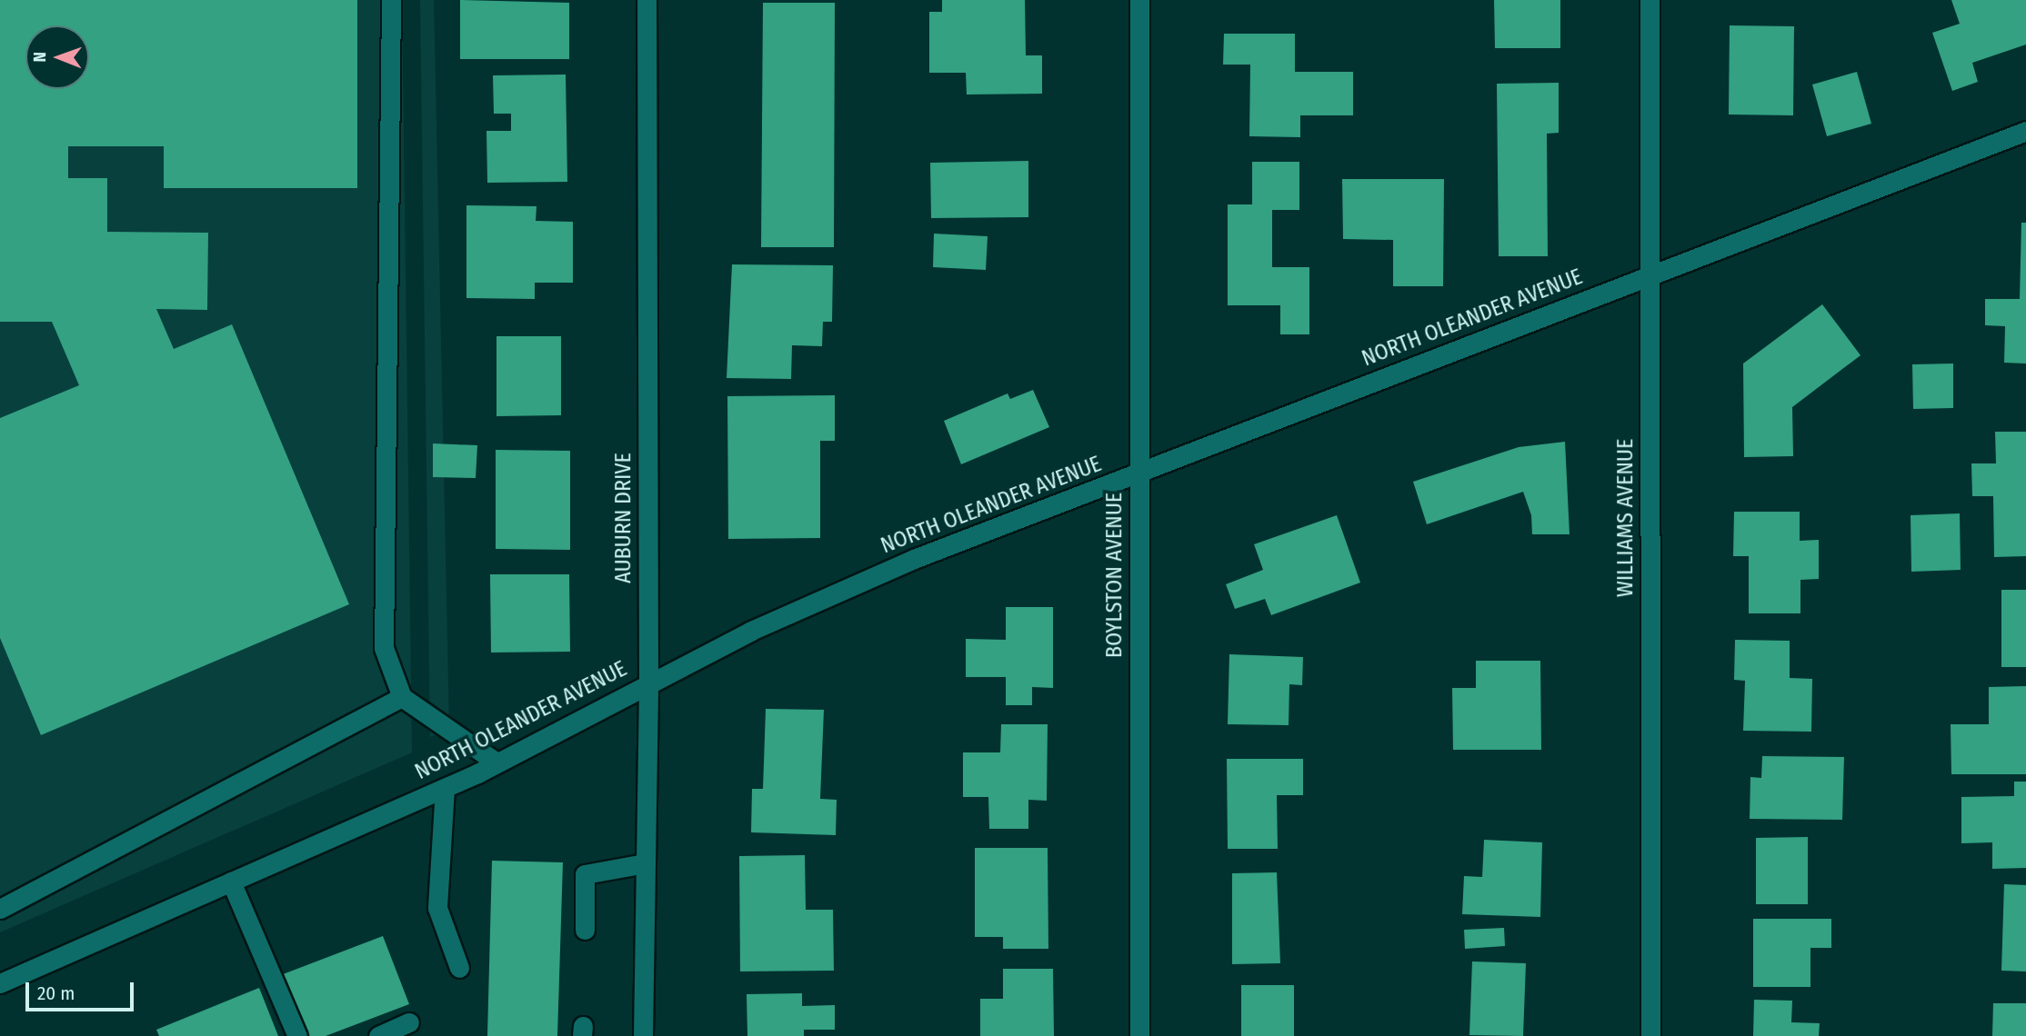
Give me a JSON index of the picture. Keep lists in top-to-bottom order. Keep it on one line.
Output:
{"streets":{"street":["NORTH OLEANDER AVENUE","AUBURN DRIVE","WILLIAMS AVENUE","BOYLSTON AVENUE"]},"crossings":[["NORTH OLEANDER AVENUE","AUBURN DRIVE"],["NORTH OLEANDER AVENUE","WILLIAMS AVENUE"],["NORTH OLEANDER AVENUE","BOYLSTON AVENUE"]],"scale_bar":"20 m","north":"left"}
